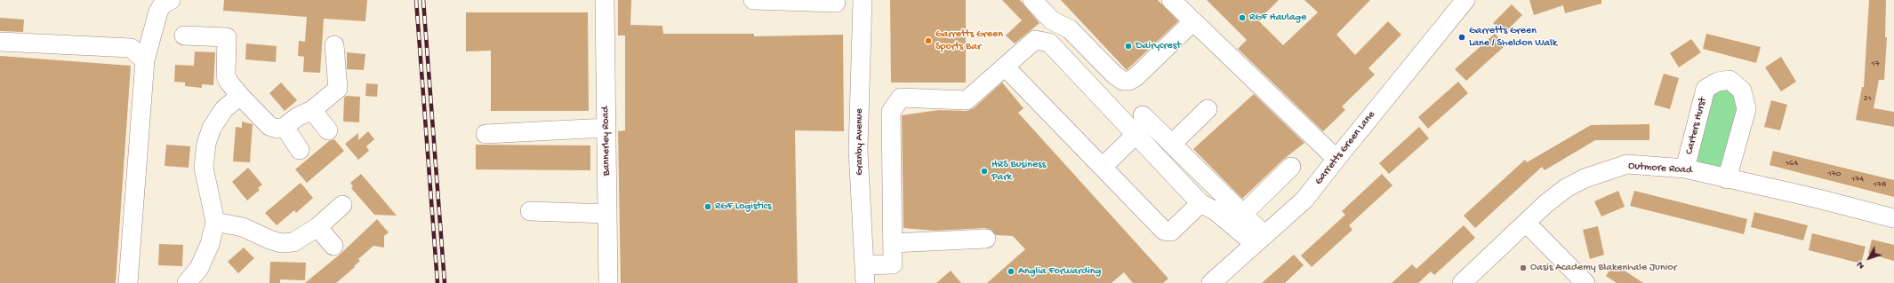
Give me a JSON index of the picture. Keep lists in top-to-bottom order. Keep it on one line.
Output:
{"streets":{"street":["Carters Hurst","Bannerley Road","Granby Avenue","Garretts Green Lane","Outmore Road"]},"crossings":[["Carters Hurst","Outmore Road"]],"places":["RGF Haulage","Garretts Green Lane / Sheldon Walk","Garretts Green Sports Bar","Dairycrest","HRS Business Park","RGF Logistics","Oasis Academy Blakenhale Junior","Anglia Forwarding"],"house_numbers":["17","21","164","170","174","178"],"north":"bottom left"}
